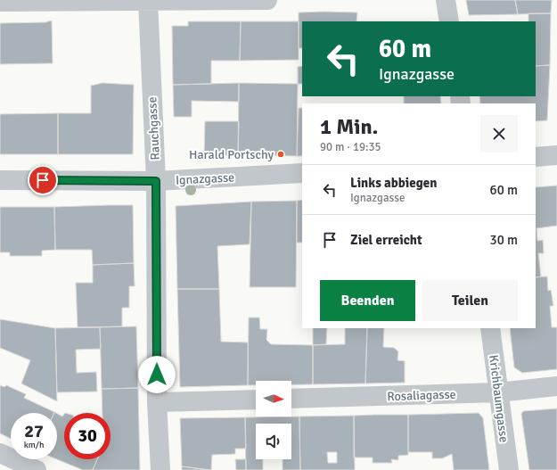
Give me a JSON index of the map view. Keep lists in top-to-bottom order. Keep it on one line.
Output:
{"streets":{"street":["Rauchgasse","Ignazgasse","Rosaliagasse","Krichbaumgasse"]},"crossings":[["Rauchgasse","Ignazgasse"],["Rosaliagasse","Krichbaumgasse"]],"places":["Harald Portschy"],"north":"right","page":{"turn":["60 m","Ignazgasse"],"heading":["1 Min.","90 m · 19:35"],"list":[{"name":"Links abbiegen","note":"Ignazgasse","value":"60 m"},{"name":"Ziel erreicht","value":"30 m"}],"buttons":["Beenden","Teilen"],"speed":"27 km/h","limit":"30"}}
